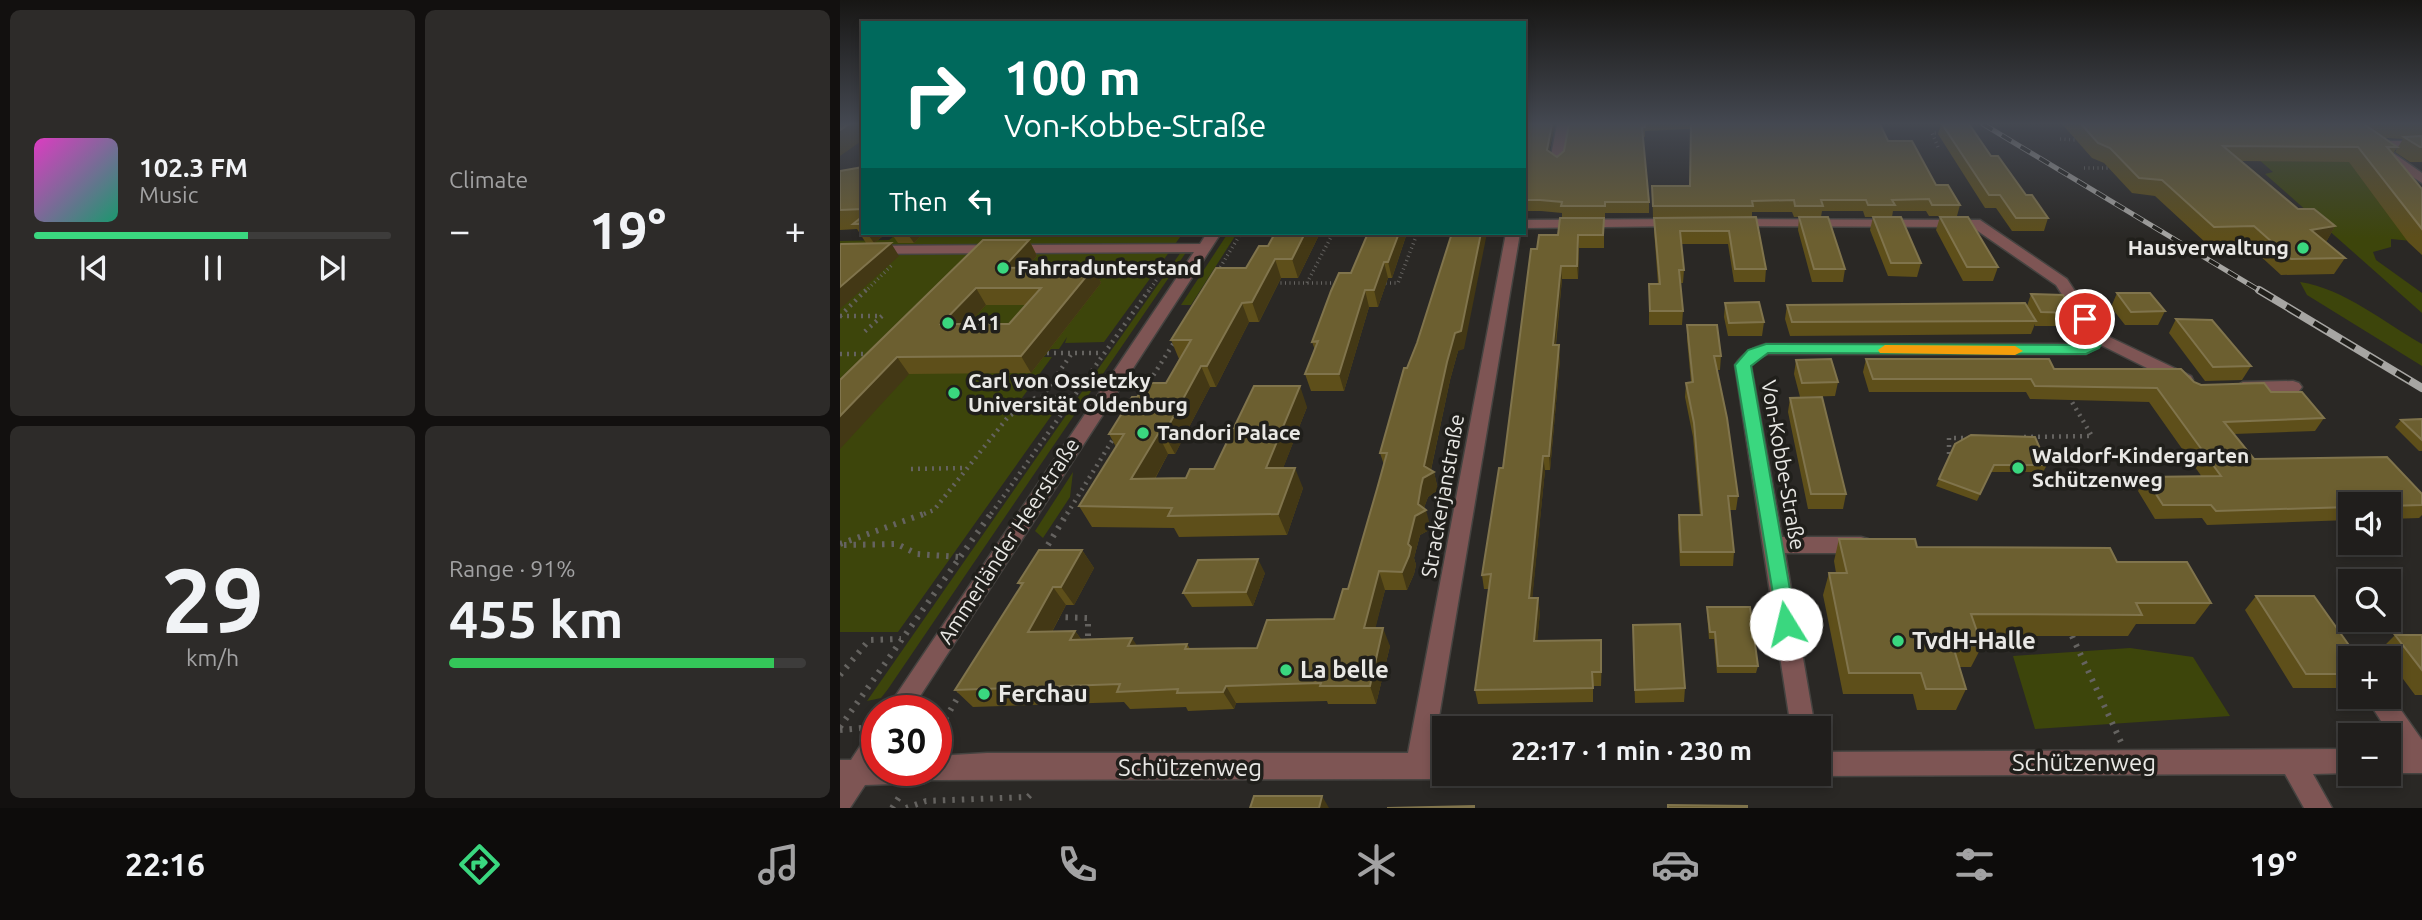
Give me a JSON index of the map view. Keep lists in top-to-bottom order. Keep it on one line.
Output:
{"streets":{"street":["Von-Kobbe-Straße","Strackerjanstraße","Ammerländer Heerstraße","Schützenweg"]},"crossings":[["Strackerjanstraße","Schützenweg"]],"places":["Hausverwaltung","Fahrradunterstand","A11","Carl von Ossietzky Universität Oldenburg","Tandori Palace","Waldorf-Kindergarten Schützenweg","TvdH-Halle","La belle","Ferchau"],"page":{"tile":["Climate",["29","km/h"],["Range · 91%","455 km"]],"turn":["100 m","Von-Kobbe-Straße"],"song":["102.3 FM","Music"],"then":"Then","heat":["−","19°","+"],"map_buttons":["+","−"],"limit":"30","trip":"22:17 · 1 min · 230 m","tabs":["22:16","19°"]}}
